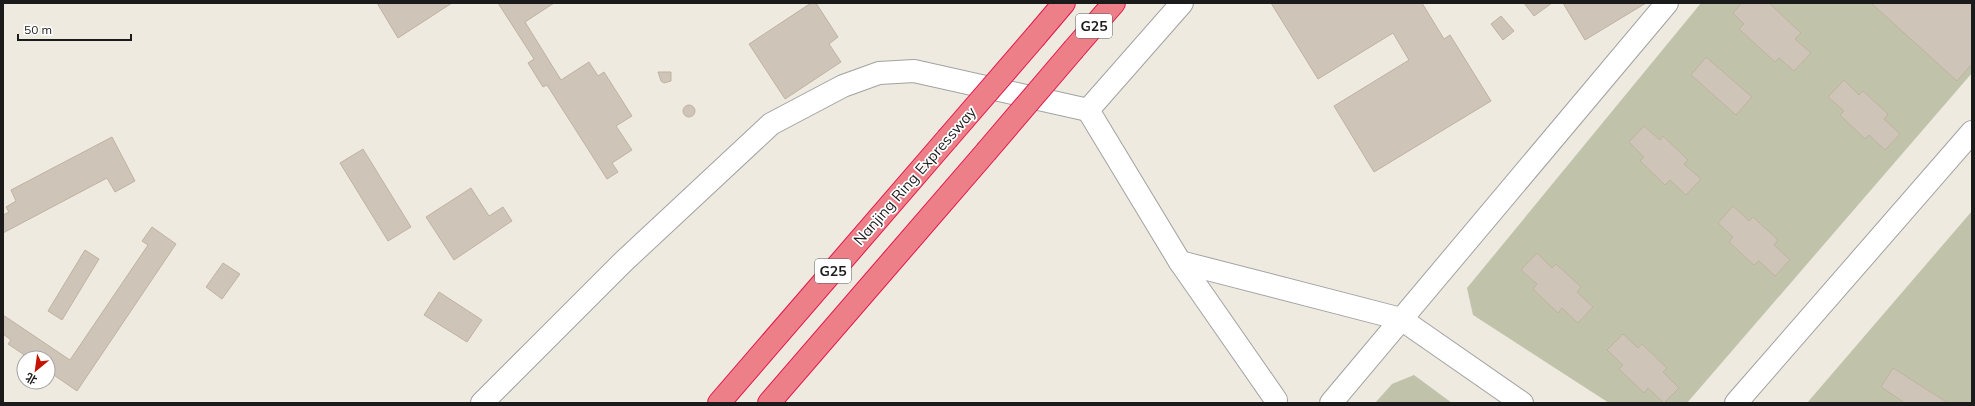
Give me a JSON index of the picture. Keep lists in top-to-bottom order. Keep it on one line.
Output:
{"streets":{"highway":["G25","Nanjing Ring Expressway"]},"scale_bar":"50 m","north":"bottom left"}
